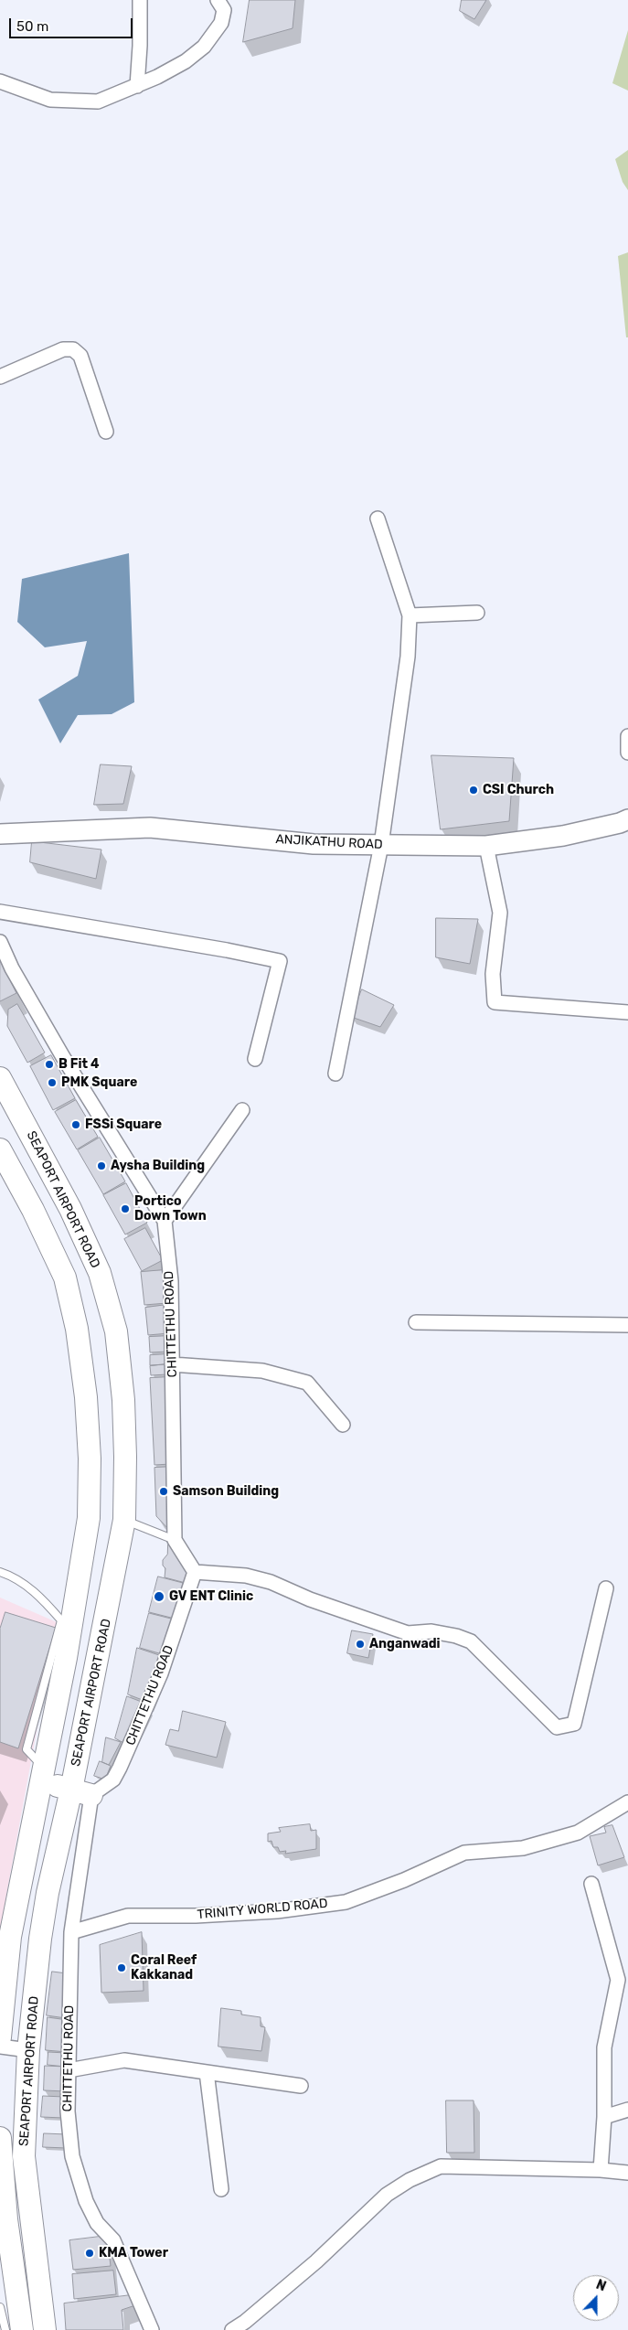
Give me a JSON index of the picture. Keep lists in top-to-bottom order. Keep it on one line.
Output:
{"streets":{"main road":["SEAPORT AIRPORT ROAD"],"street":["ANJIKATHU ROAD","CHITTETHU ROAD","TRINITY WORLD ROAD"]},"crossings":[["SEAPORT AIRPORT ROAD","CHITTETHU ROAD"],["CHITTETHU ROAD","TRINITY WORLD ROAD"]],"places":["CSI Church","B Fit 4","PMK Square","FSSi Square","Aysha Building","Portico Down Town","Samson Building","GV ENT Clinic","Anganwadi","Coral Reef Kakkanad","KMA Tower"],"scale_bar":"50 m","north":"top"}
